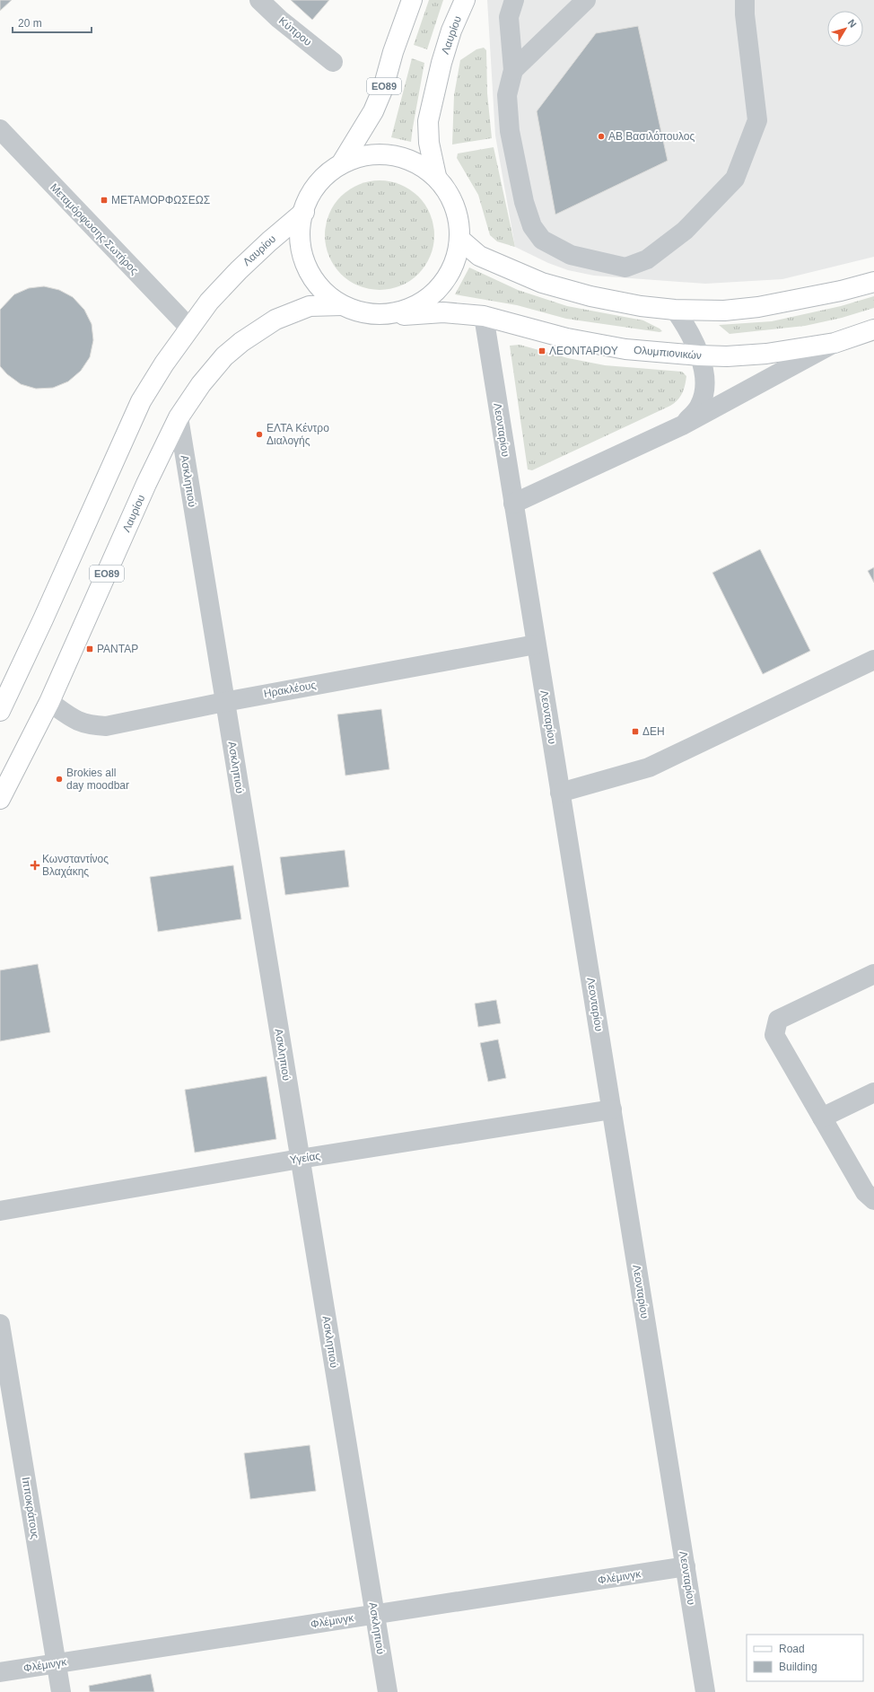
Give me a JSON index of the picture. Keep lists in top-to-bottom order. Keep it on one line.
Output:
{"streets":{"main road":["Λαυρίου","ΕΟ89","Ολυμπιονικών"],"street":["Κύπρου","Μεταμόρφωσης Σωτήρος","Λεονταρίου","Ασκληπιού","Ηρακλέους","Υγείας","Ιπποκράτους","Φλέμινγκ"]},"crossings":[["Λαυρίου","Μεταμόρφωσης Σωτήρος"],["Λαυρίου","Ολυμπιονικών"],["Λαυρίου","Ασκληπιού"],["Λαυρίου","Ηρακλέους"],["Ολυμπιονικών","Λεονταρίου"],["Λεονταρίου","Ηρακλέους"],["Λεονταρίου","Υγείας"],["Λεονταρίου","Φλέμινγκ"],["Ασκληπιού","Ηρακλέους"],["Ασκληπιού","Υγείας"],["Ασκληπιού","Φλέμινγκ"],["Ιπποκράτους","Φλέμινγκ"]],"places":{"other":["ΑΒ Βασιλόπουλος","ΕΛΤΑ Κέντρο Διαλογής","Brokies all day moodbar"],"transit":["ΜΕΤΑΜΟΡΦΩΣΕΩΣ","ΛΕΟΝΤΑΡΙΟΥ","ΡΑΝΤΑΡ","ΔΕΗ"],"health":["Κωνσταντίνος Βλαχάκης"]},"legend":["Road","Building"],"scale_bar":"20 m","north":"top right"}
